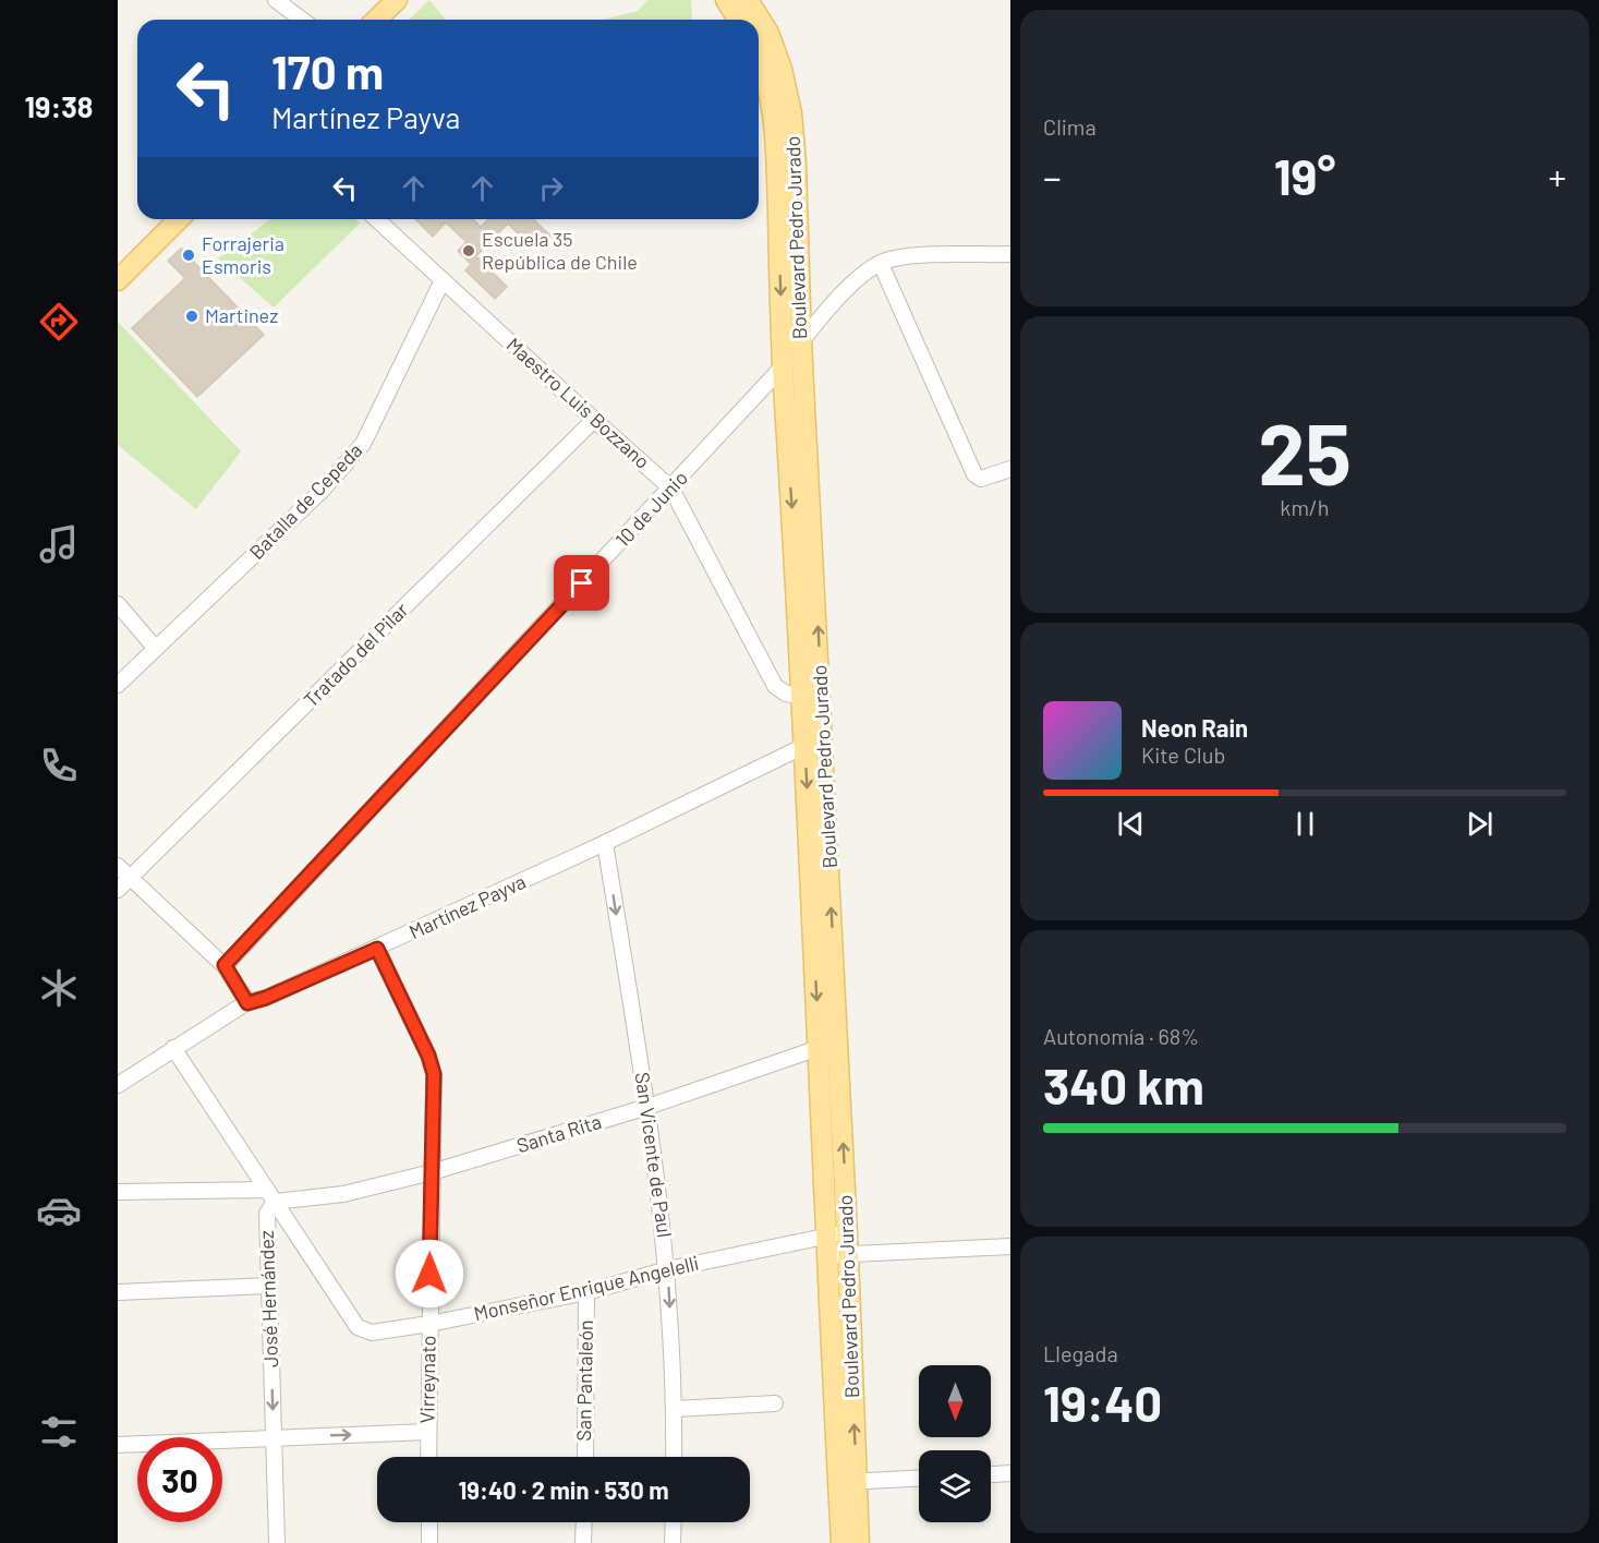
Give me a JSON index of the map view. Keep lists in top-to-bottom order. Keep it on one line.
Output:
{"streets":{"main road":["Boulevard Pedro Jurado"],"street":["Maestro Luis Bozzano","Batalla de Cepeda","10 de Junio","Tratado del Pilar","Martínez Payva","Santa Rita","San Vicente de Paul","Monseñor Enrique Angelelli","José Hernández","Virreynato","San Pantaleón"]},"crossings":[["Boulevard Pedro Jurado","Maestro Luis Bozzano"],["Boulevard Pedro Jurado","10 de Junio"],["Boulevard Pedro Jurado","Martínez Payva"],["Boulevard Pedro Jurado","Santa Rita"],["Boulevard Pedro Jurado","Monseñor Enrique Angelelli"],["Maestro Luis Bozzano","Batalla de Cepeda"],["Maestro Luis Bozzano","10 de Junio"],["Maestro Luis Bozzano","Tratado del Pilar"],["Martínez Payva","San Vicente de Paul"],["Martínez Payva","Virreynato"],["Santa Rita","San Vicente de Paul"],["Santa Rita","Monseñor Enrique Angelelli"],["Santa Rita","José Hernández"],["Santa Rita","Virreynato"],["San Vicente de Paul","Monseñor Enrique Angelelli"],["Monseñor Enrique Angelelli","José Hernández"],["Monseñor Enrique Angelelli","Virreynato"],["Monseñor Enrique Angelelli","San Pantaleón"]],"one_way":["San Vicente de Paul","José Hernández"],"places":["Escuela 35 República de Chile","Forrajeria Esmoris","Martinez"],"north":"bottom","page":{"tabs":"19:38","tile":["Clima",["25","km/h"],["Autonomía · 68%","340 km"],["Llegada","19:40"]],"turn":["170 m","Martínez Payva"],"heat":["−","19°","+"],"song":["Neon Rain","Kite Club"],"limit":"30","trip":"19:40 · 2 min · 530 m"}}
